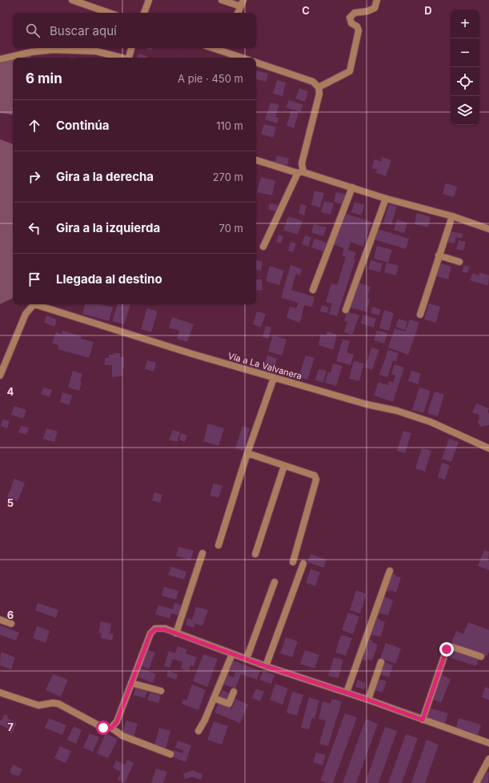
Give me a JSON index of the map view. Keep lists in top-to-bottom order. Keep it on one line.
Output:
{"streets":{"street":["Vía a La Valvanera"]},"page":{"map_buttons":["+","−"],"search":"Buscar aquí","heading":["6 min","A pie · 450 m"],"list":[["Continúa","110 m"],["Gira a la derecha","270 m"],["Gira a la izquierda","70 m"],"Llegada al destino"]},"grid":{"columns":["C","D"],"rows":["4","5","6","7"]}}
